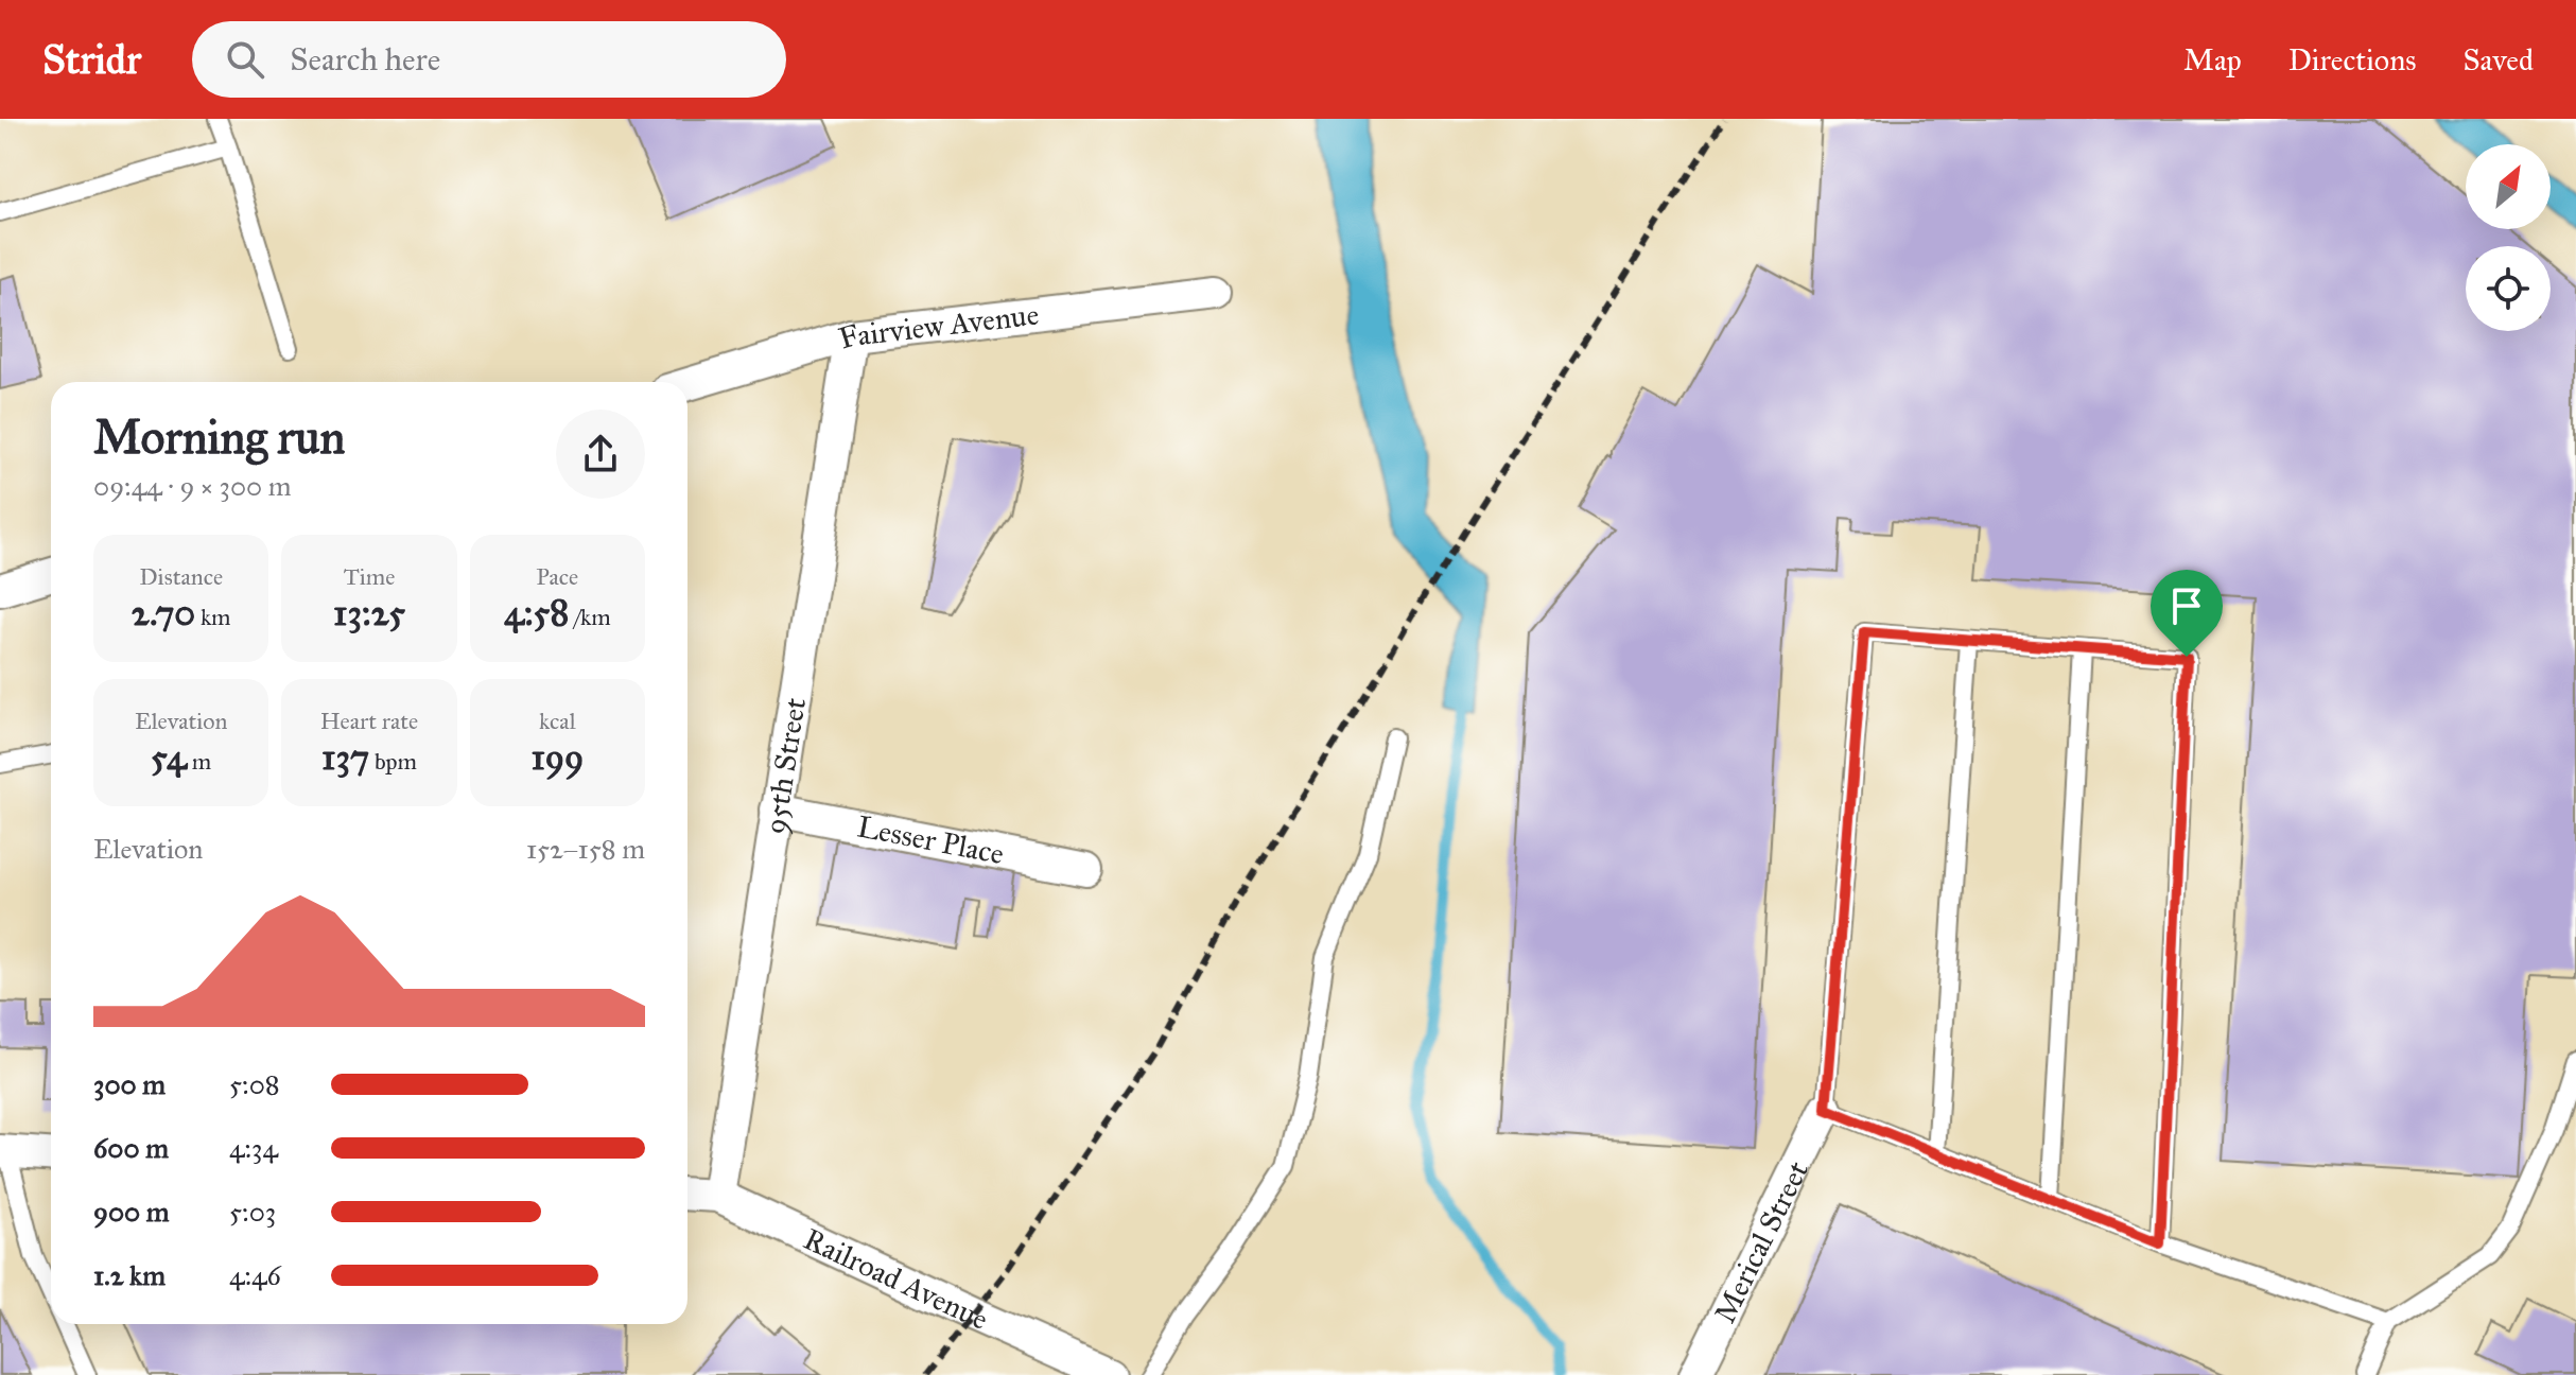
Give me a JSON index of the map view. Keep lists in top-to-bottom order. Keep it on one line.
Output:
{"streets":{"street":["Fairview Avenue","95th Street","Lesser Place","Merical Street","Railroad Avenue"]},"crossings":[["Fairview Avenue","95th Street"],["95th Street","Lesser Place"],["95th Street","Railroad Avenue"]],"north":"top right","page":{"header":"Stridr","search":"Search here","nav":["Map","Directions","Saved"],"heading":["Morning run","09:44 · 9 × 300 m"],"stats":[["Distance","2.70 km"],["Time","13:25"],["Pace","4:58 /km"],["Elevation","54 m"],["Heart rate","137 bpm"],["kcal","199"]],"chart":["Elevation","152–158 m"],"list":[{"name":"300 m","note":"5:08"},{"name":"600 m","note":"4:34"},{"name":"900 m","note":"5:03"},{"name":"1.2 km","note":"4:46"}]}}
